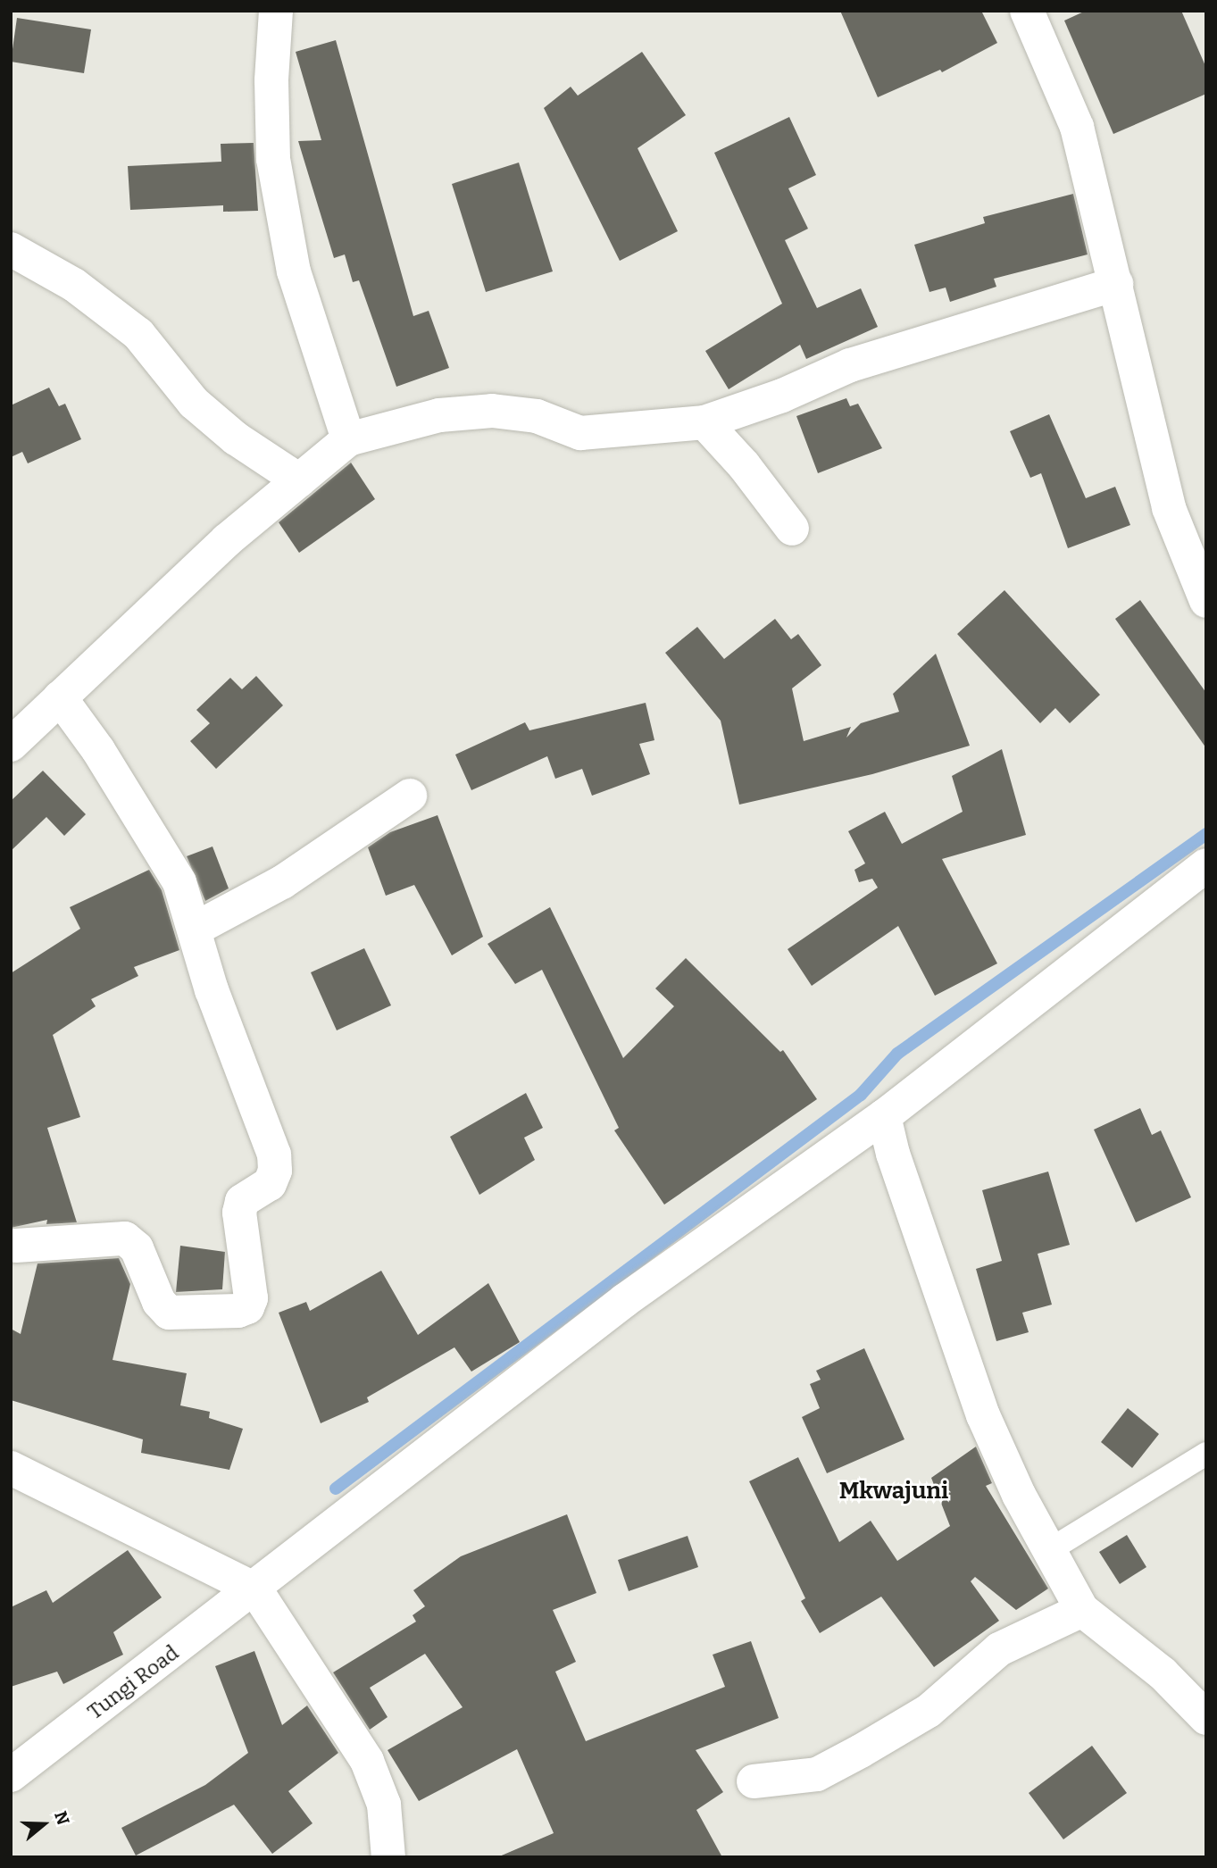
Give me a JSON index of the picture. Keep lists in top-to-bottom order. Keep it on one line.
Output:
{"streets":{"street":["Tungi Road"]},"districts":["Mkwajuni"],"north":"right"}
